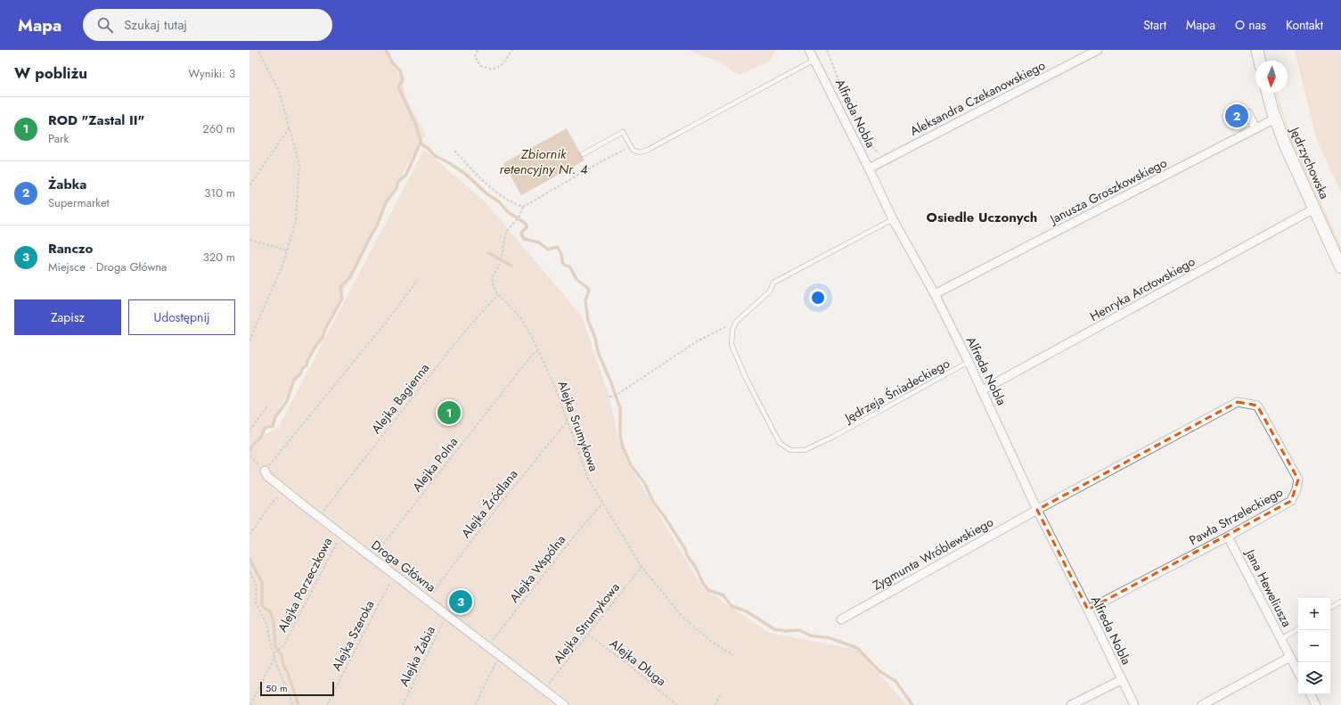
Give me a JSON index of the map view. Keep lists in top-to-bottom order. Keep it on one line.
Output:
{"streets":{"main road":["Jędrzychowska"],"street":["Aleksandra Czekanowskiego","Alfreda Nobla","Janusza Groszkowskiego","Henryka Arctowskiego","Pawła Strzeleckiego","Zygmunta Wróblewskiego","Droga Główna","Jana Heweliusza"],"lane":["Jędrzeja Śniadeckiego"],"path":["Alejka Bagienna","Alejka Srumykowa","Alejka Polna","Alejka Źródlana","Alejka Wspólna","Alejka Porzeczkowa","Alejka Strumykowa","Alejka Szeroka","Alejka Żabia","Alejka Długa"]},"crossings":[["Aleksandra Czekanowskiego","Alfreda Nobla"],["Alfreda Nobla","Janusza Groszkowskiego"],["Alfreda Nobla","Henryka Arctowskiego"],["Alfreda Nobla","Jędrzeja Śniadeckiego"],["Alfreda Nobla","Pawła Strzeleckiego"],["Alfreda Nobla","Zygmunta Wróblewskiego"],["Jędrzychowska","Janusza Groszkowskiego"],["Jędrzychowska","Henryka Arctowskiego"],["Alejka Bagienna","Alejka Srumykowa"],["Alejka Bagienna","Droga Główna"],["Alejka Srumykowa","Alejka Polna"],["Alejka Srumykowa","Alejka Źródlana"],["Alejka Srumykowa","Alejka Wspólna"],["Alejka Srumykowa","Alejka Strumykowa"],["Alejka Polna","Droga Główna"],["Alejka Źródlana","Droga Główna"],["Pawła Strzeleckiego","Zygmunta Wróblewskiego"],["Pawła Strzeleckiego","Jana Heweliusza"],["Droga Główna","Alejka Wspólna"],["Droga Główna","Alejka Porzeczkowa"],["Droga Główna","Alejka Strumykowa"],["Droga Główna","Alejka Szeroka"],["Droga Główna","Alejka Żabia"],["Alejka Strumykowa","Alejka Długa"]],"districts":["Osiedle Uczonych"],"water":["Zbiornik retencyjny Nr. 4"],"scale_bar":"50 m","north":"bottom","page":{"header":"Mapa","search":"Szukaj tutaj","nav":["Start","Mapa","O nas","Kontakt"],"heading":["W pobliżu","Wyniki: 3"],"list":[{"mark":"1","name":"ROD \"Zastal II\"","note":"Park","value":"260 m"},{"mark":"2","name":"Żabka","note":"Supermarket","value":"310 m"},{"mark":"3","name":"Ranczo","note":"Miejsce · Droga Główna","value":"320 m"}],"pins":["2","1","3"],"buttons":["Zapisz","Udostępnij"],"map_buttons":["+","−"],"scale":"50 m"}}
